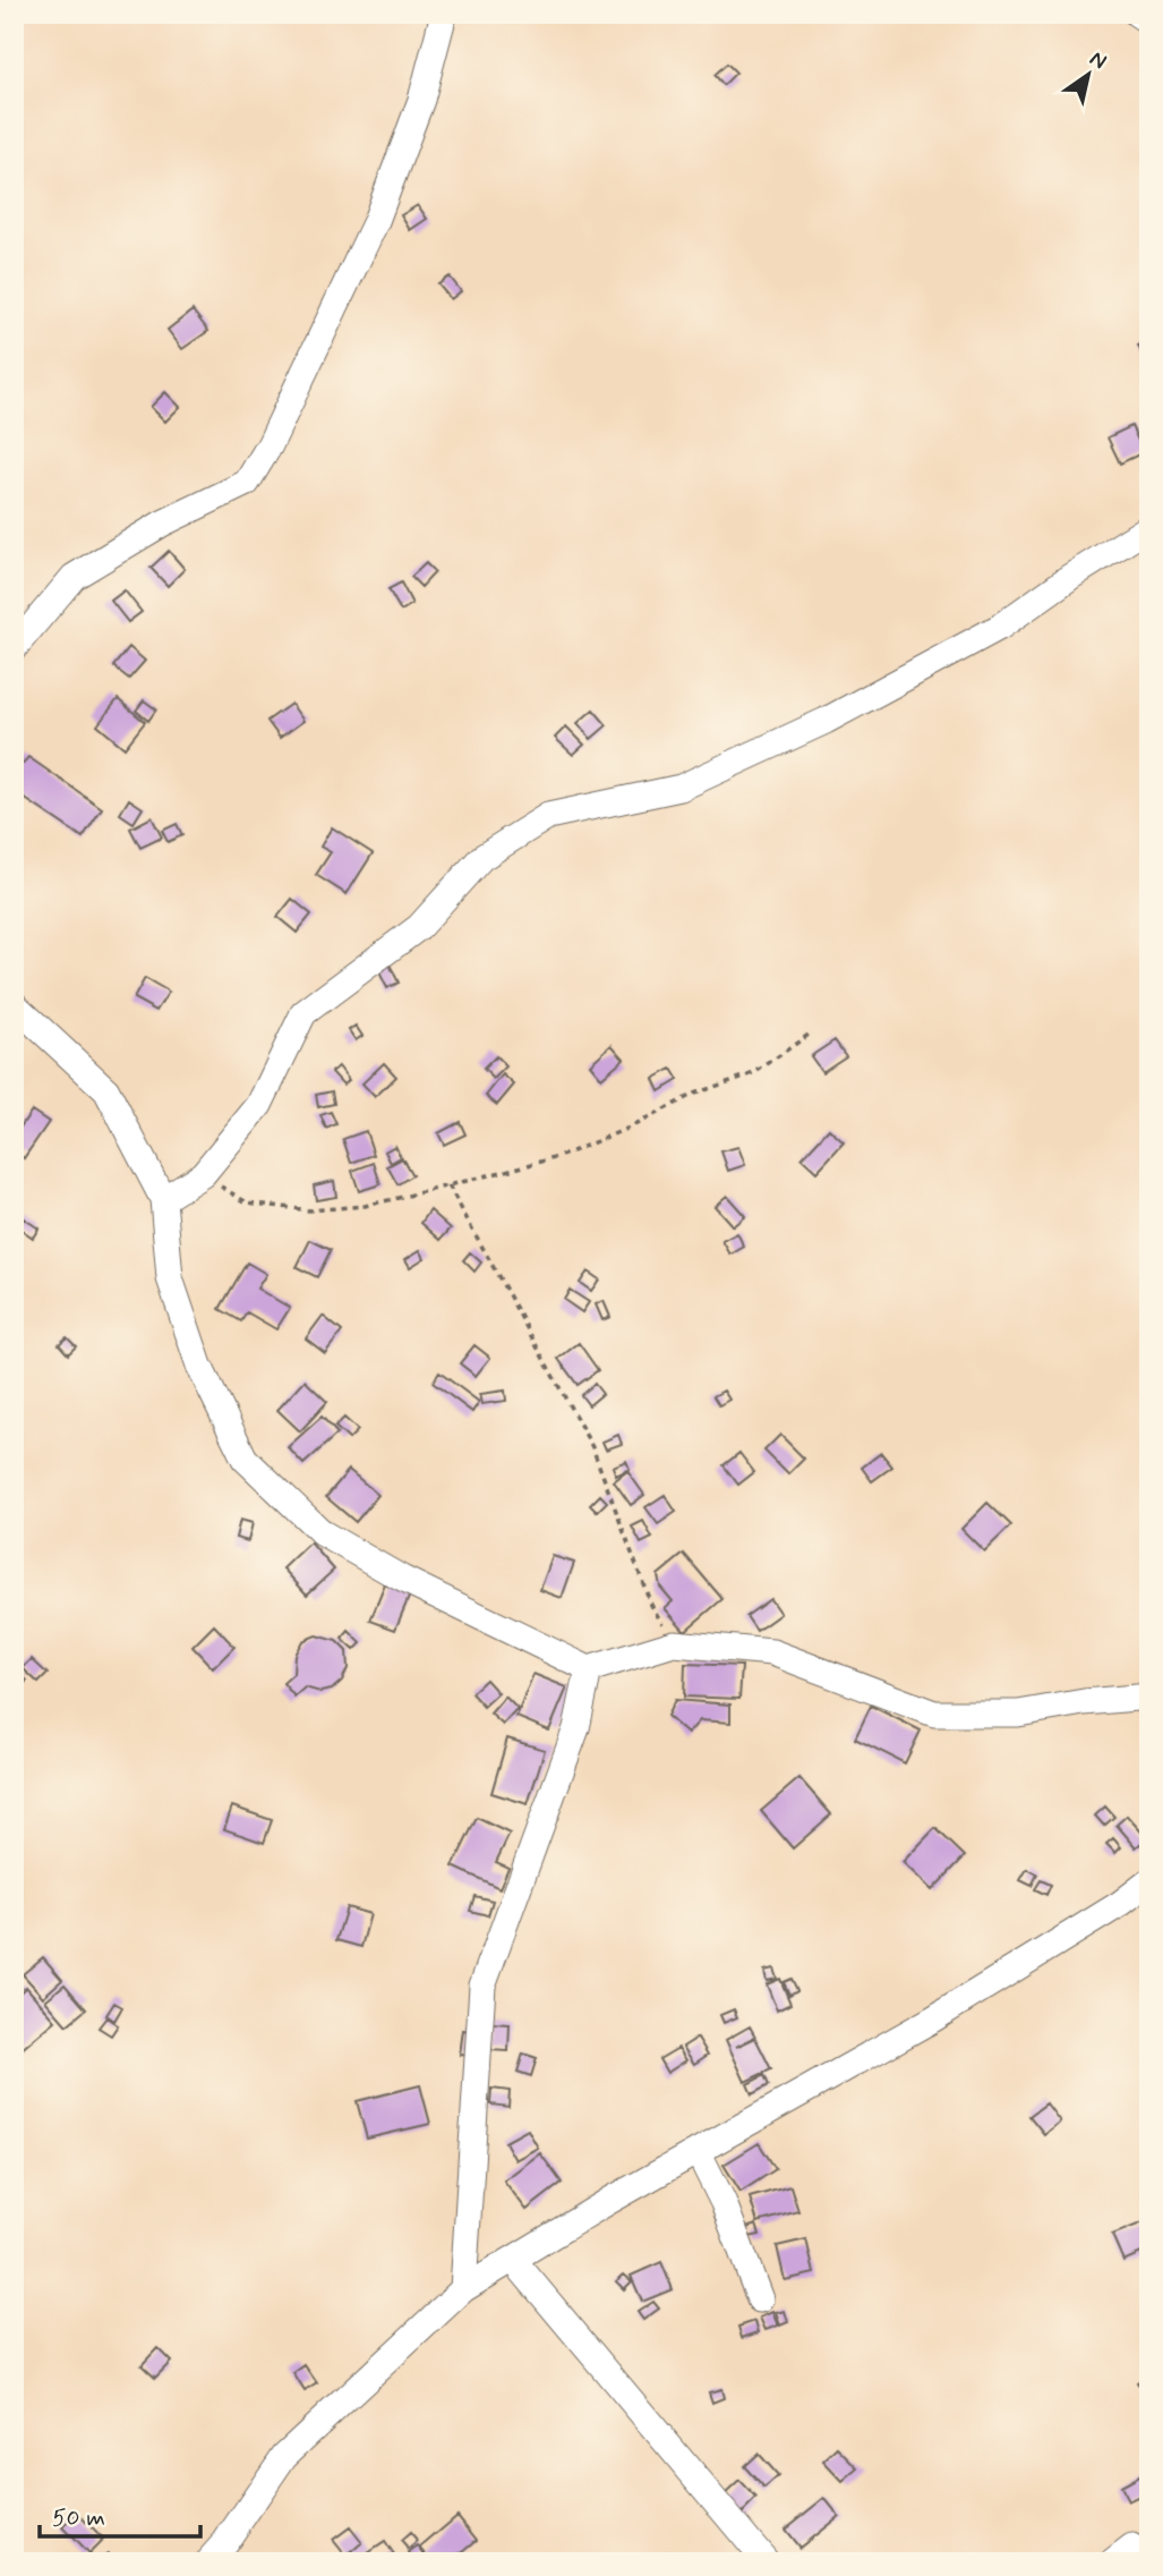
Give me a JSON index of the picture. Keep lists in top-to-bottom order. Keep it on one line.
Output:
{"scale_bar":"50 m","north":"top right"}
